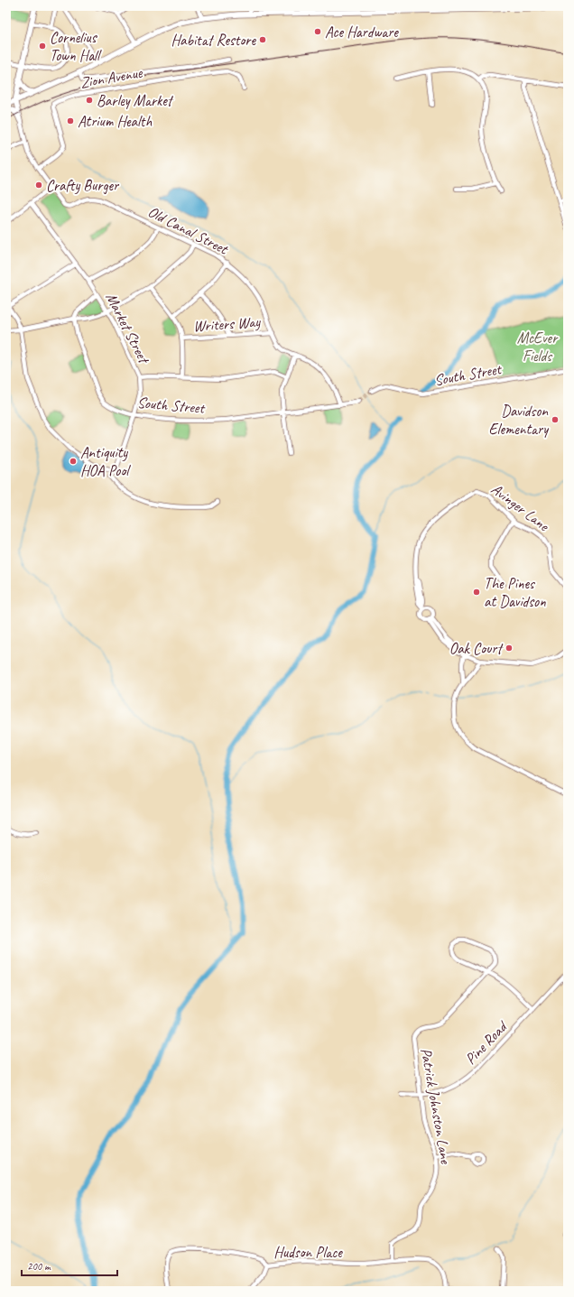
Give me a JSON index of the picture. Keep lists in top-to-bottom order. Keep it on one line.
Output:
{"streets":{"street":["Zion Avenue","Old Canal Street","Writers Way","Market Street","South Street","Avinger Lane","Pine Road","Patrick Johnston Lane","Hudson Place"]},"crossings":[["Old Canal Street","Writers Way"],["Old Canal Street","South Street"],["Market Street","South Street"],["Pine Road","Patrick Johnston Lane"],["Patrick Johnston Lane","Hudson Place"]],"parks":["McEver Fields"],"places":["Ace Hardware","Habitat Restore","Cornelius Town Hall","Barley Market","Atrium Health","Crafty Burger","Davidson Elementary","Antiquity HOA Pool","The Pines at Davidson","Oak Court"],"scale_bar":"200 m"}
